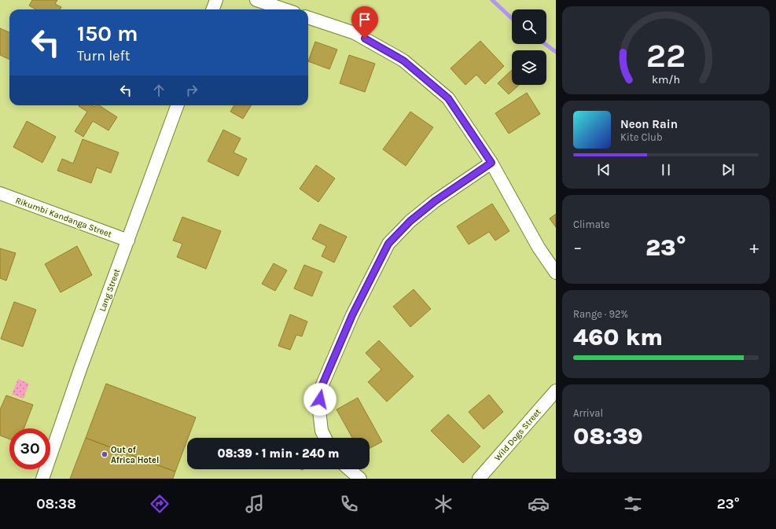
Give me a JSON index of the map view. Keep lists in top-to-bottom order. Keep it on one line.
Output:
{"streets":{"street":["Rikumbi Kandanga Street","Lang Street","Wild Dogs Street"]},"crossings":[["Rikumbi Kandanga Street","Lang Street"]],"places":["Out of Africa Hotel"],"page":{"turn":["150 m","Turn left"],"song":["Neon Rain","Kite Club"],"tile":["Climate",["Range · 92%","460 km"],["Arrival","08:39"]],"heat":["−","23°","+"],"limit":"30","trip":"08:39 · 1 min · 240 m","tabs":["08:38","23°"],"gauge":["22","km/h"]}}
